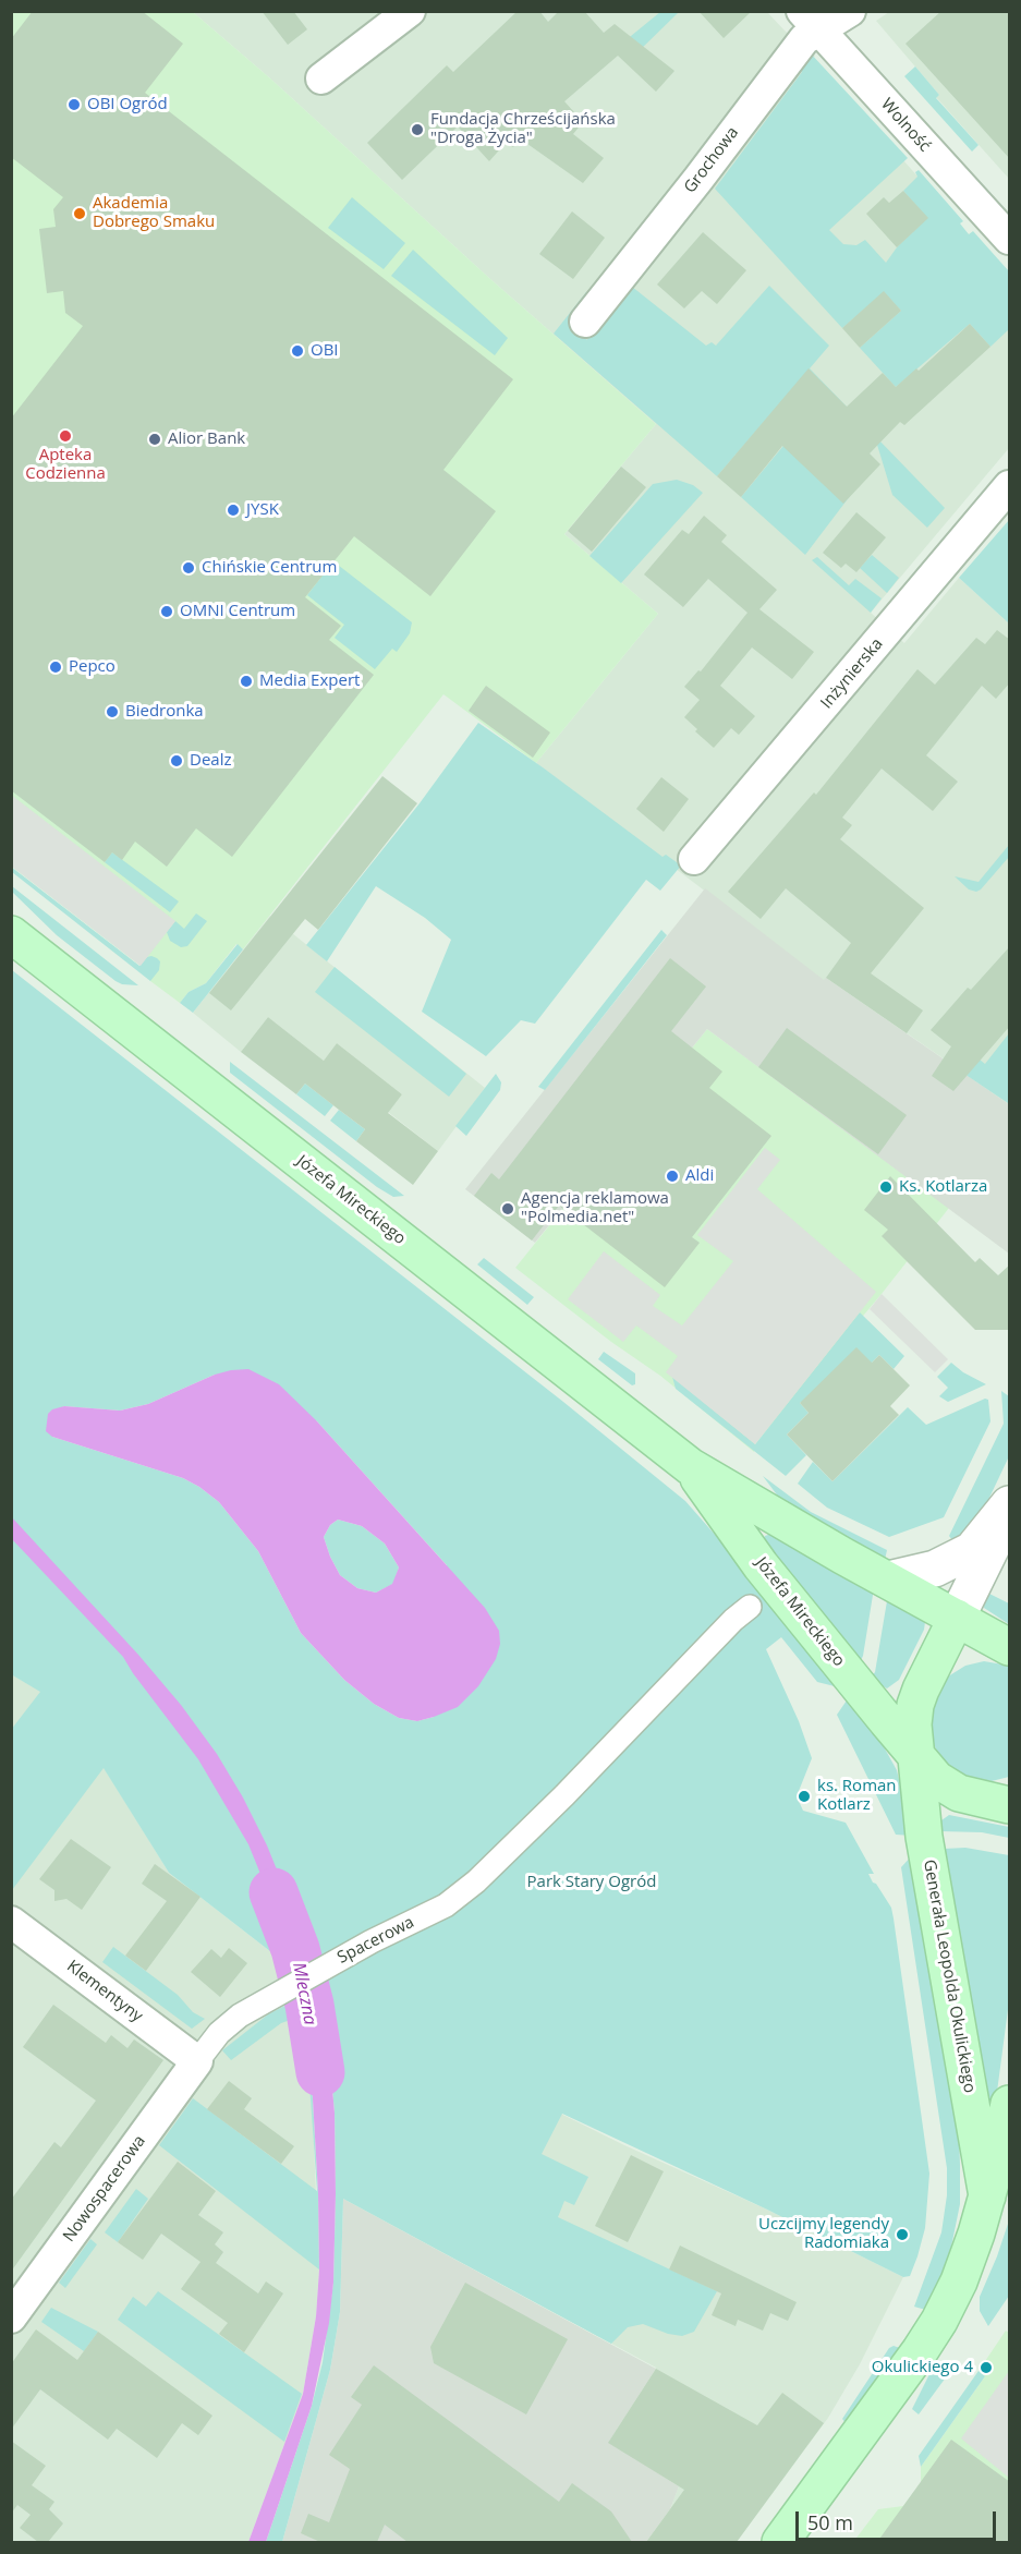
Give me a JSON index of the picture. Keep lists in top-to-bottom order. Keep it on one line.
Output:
{"streets":{"main road":["Józefa Mireckiego","Generała Leopolda Okulickiego"],"street":["Wolność","Grochowa","Inżynierska","Spacerowa","Klementyny","Nowospacerowa"]},"crossings":[["Wolność","Grochowa"],["Józefa Mireckiego","Generała Leopolda Okulickiego"],["Spacerowa","Klementyny"],["Spacerowa","Nowospacerowa"],["Klementyny","Nowospacerowa"]],"water":["Mleczna"],"parks":["Park Stary Ogród"],"places":["OBI Ogród","Fundacja Chrześcijańska \"Droga Życia\"","Akademia Dobrego Smaku","OBI","Apteka Codzienna","Alior Bank","JYSK","Chińskie Centrum","OMNI Centrum","Pepco","Media Expert","Biedronka","Dealz","Aldi","Ks. Kotlarza","Agencja reklamowa \"Polmedia.net\"","ks. Roman Kotlarz","Uczcijmy legendy Radomiaka","Okulickiego 4"],"scale_bar":"50 m"}
